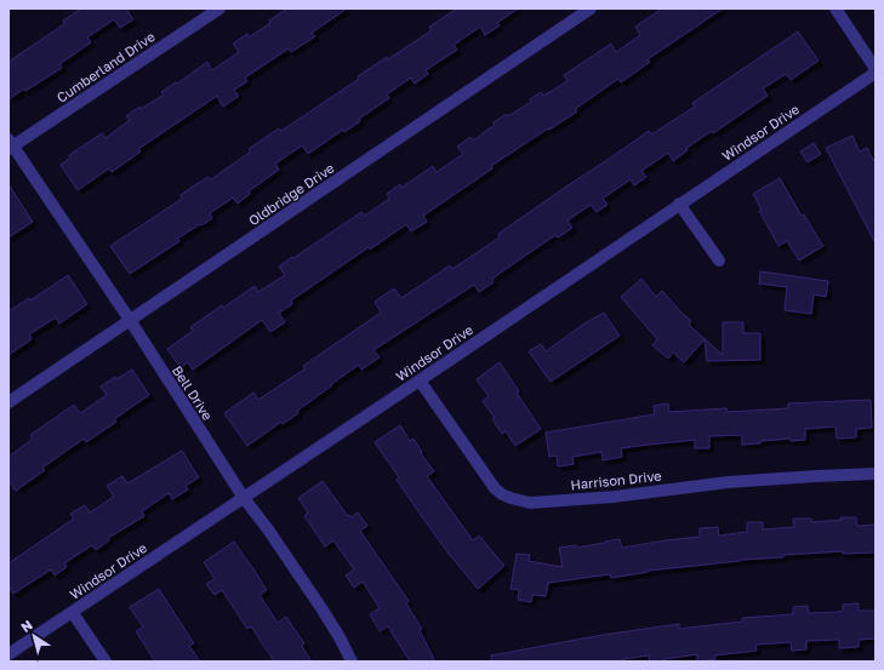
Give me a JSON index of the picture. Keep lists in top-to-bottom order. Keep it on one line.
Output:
{"streets":{"street":["Cumberland Drive","Windsor Drive","Oldbridge Drive","Bell Drive","Harrison Drive"]},"crossings":[["Cumberland Drive","Bell Drive"],["Windsor Drive","Bell Drive"],["Windsor Drive","Harrison Drive"],["Oldbridge Drive","Bell Drive"]],"north":"top left"}
